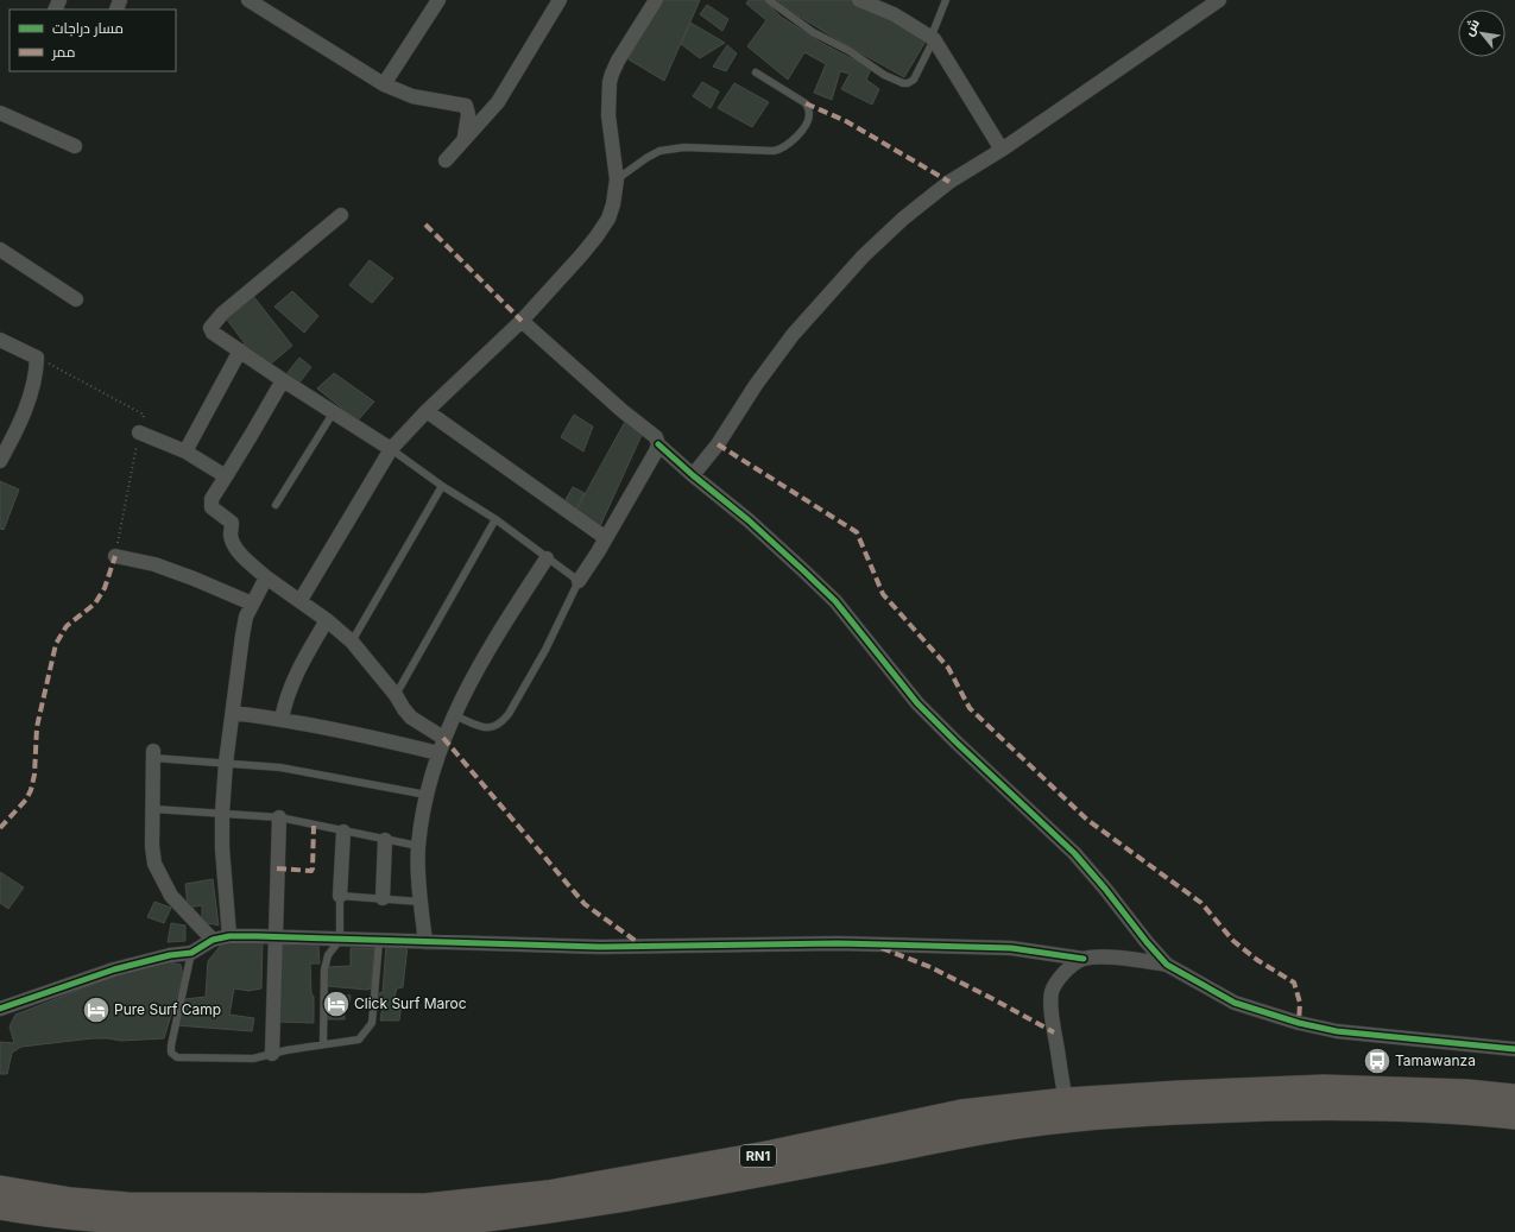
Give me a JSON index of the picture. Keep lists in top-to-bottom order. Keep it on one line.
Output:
{"streets":{"highway":["RN1"]},"places":{"hotel":["Click Surf Maroc","Pure Surf Camp"],"bus stop":["Tamawanza"]},"legend":["مسار دراجات","ممر"],"north":"top left"}
